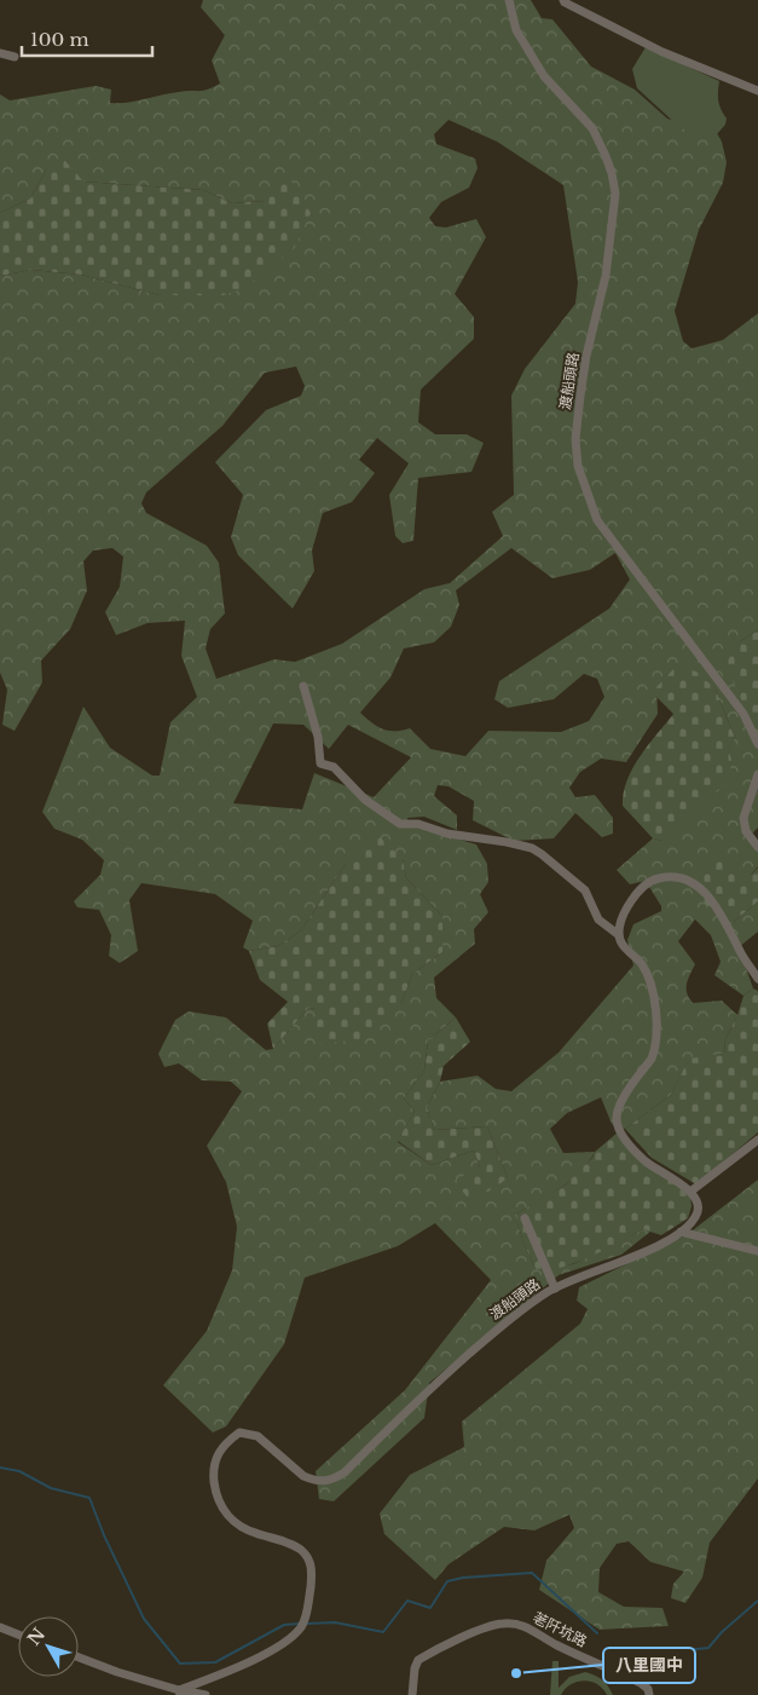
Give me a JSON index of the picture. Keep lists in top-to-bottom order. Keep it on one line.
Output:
{"streets":{"street":["渡船頭路","荖阡坑路"]},"places":["八里國中"],"scale_bar":"100 m","north":"top left"}
